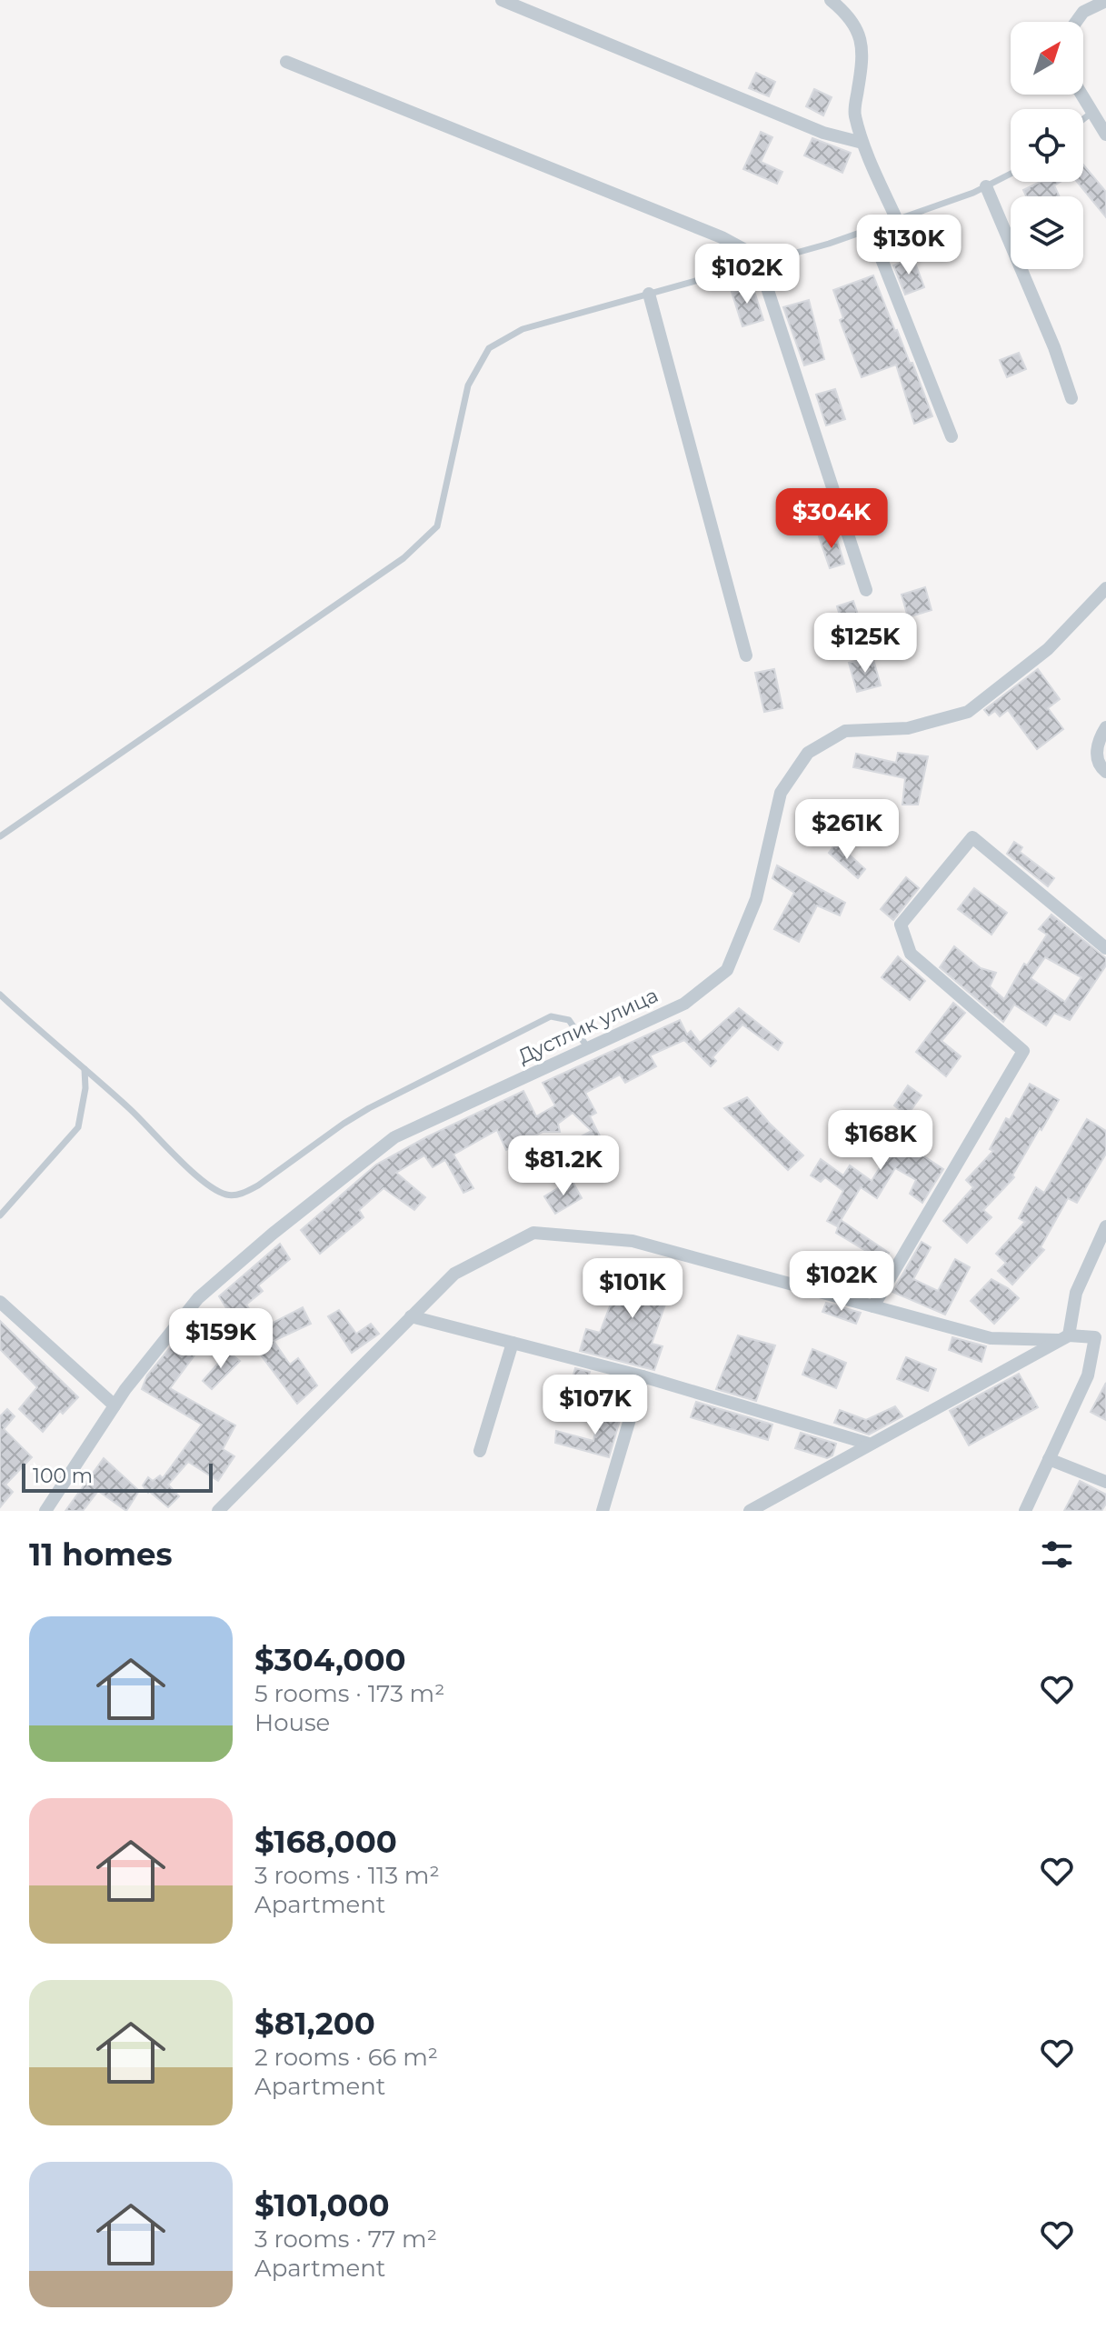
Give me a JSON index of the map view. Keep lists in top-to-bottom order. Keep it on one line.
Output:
{"streets":{"street":["Дустлик улица"]},"scale_bar":"100 m","north":"top right","page":{"price":["$130K","$102K","$304K","$125K","$261K","$168K","$81.2K","$102K","$101K","$159K","$107K"],"scale":"100 m","heading":"11 homes","list":[{"name":"$304,000","note":"5 rooms · 173 m² · House"},{"name":"$168,000","note":"3 rooms · 113 m² · Apartment"},{"name":"$81,200","note":"2 rooms · 66 m² · Apartment"},{"name":"$101,000","note":"3 rooms · 77 m² · Apartment"}]}}
